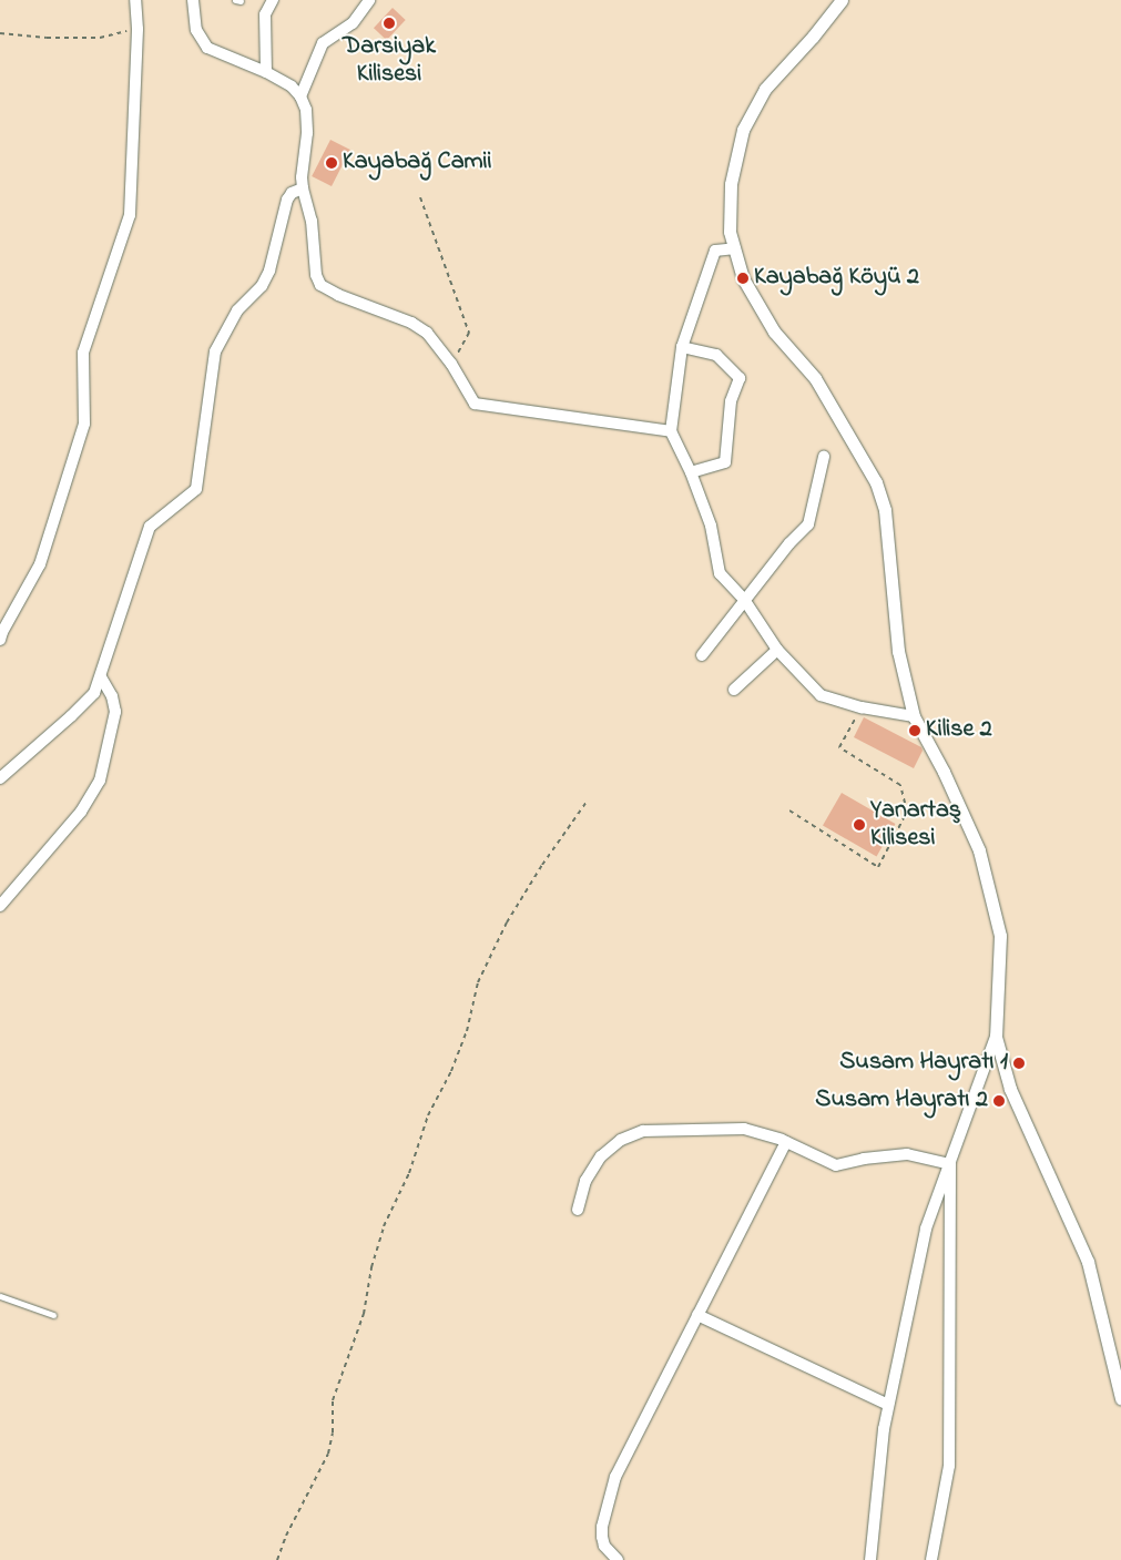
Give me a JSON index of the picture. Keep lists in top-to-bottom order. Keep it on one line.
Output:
{"places":["Darsiyak Kilisesi","Kayabağ Camii","Kayabağ Köyü 2","Kilise 2","Yanartaş Kilisesi","Susam Hayratı 1","Susam Hayratı 2"]}
